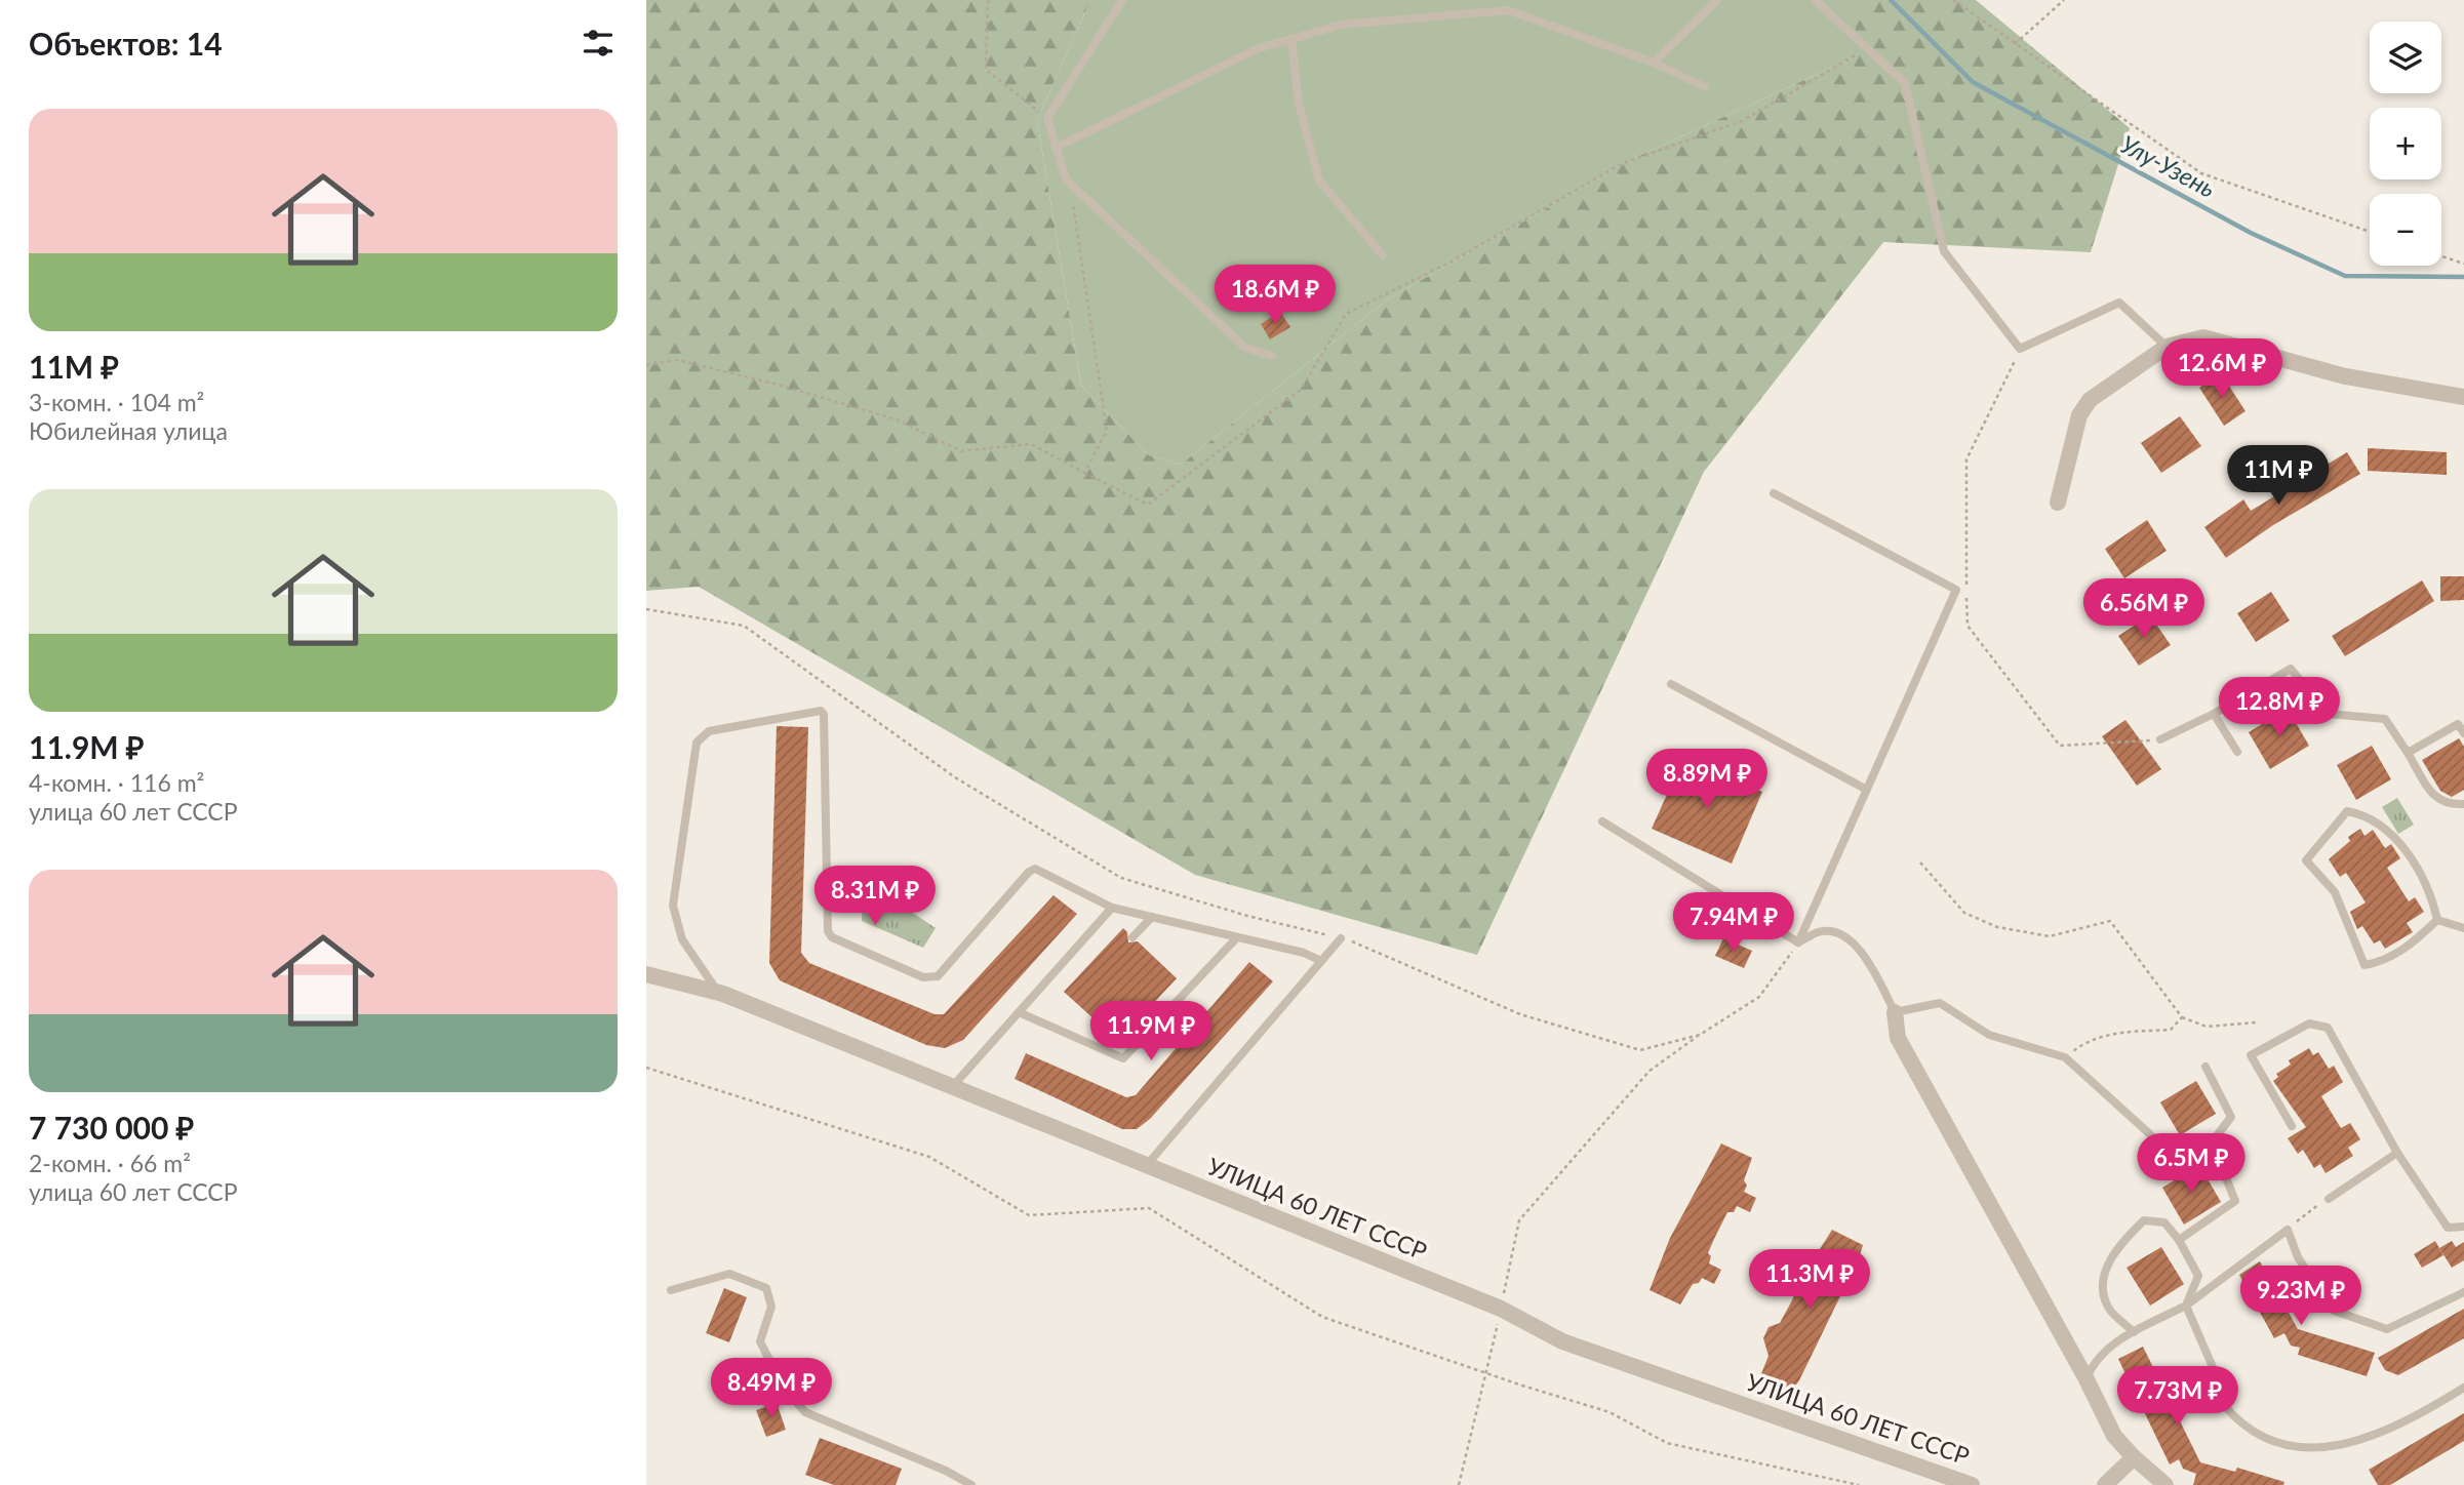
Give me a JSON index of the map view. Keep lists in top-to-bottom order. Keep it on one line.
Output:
{"streets":{"street":["УЛИЦА 60 ЛЕТ СССР"]},"water":["Улу-Узень"],"page":{"heading":"Объектов: 14","map_buttons":["+","−"],"list":[{"name":"11M ₽","note":"3-комн. · 104 m² · Юбилейная улица"},{"name":"11.9M ₽","note":"4-комн. · 116 m² · улица 60 лет СССР"},{"name":"7 730 000 ₽","note":"2-комн. · 66 m² · улица 60 лет СССР"}],"price":["18.6M ₽","12.6M ₽","11M ₽","6.56M ₽","12.8M ₽","8.89M ₽","8.31M ₽","7.94M ₽","11.9M ₽","6.5M ₽","11.3M ₽","9.23M ₽","8.49M ₽","7.73M ₽"]}}
